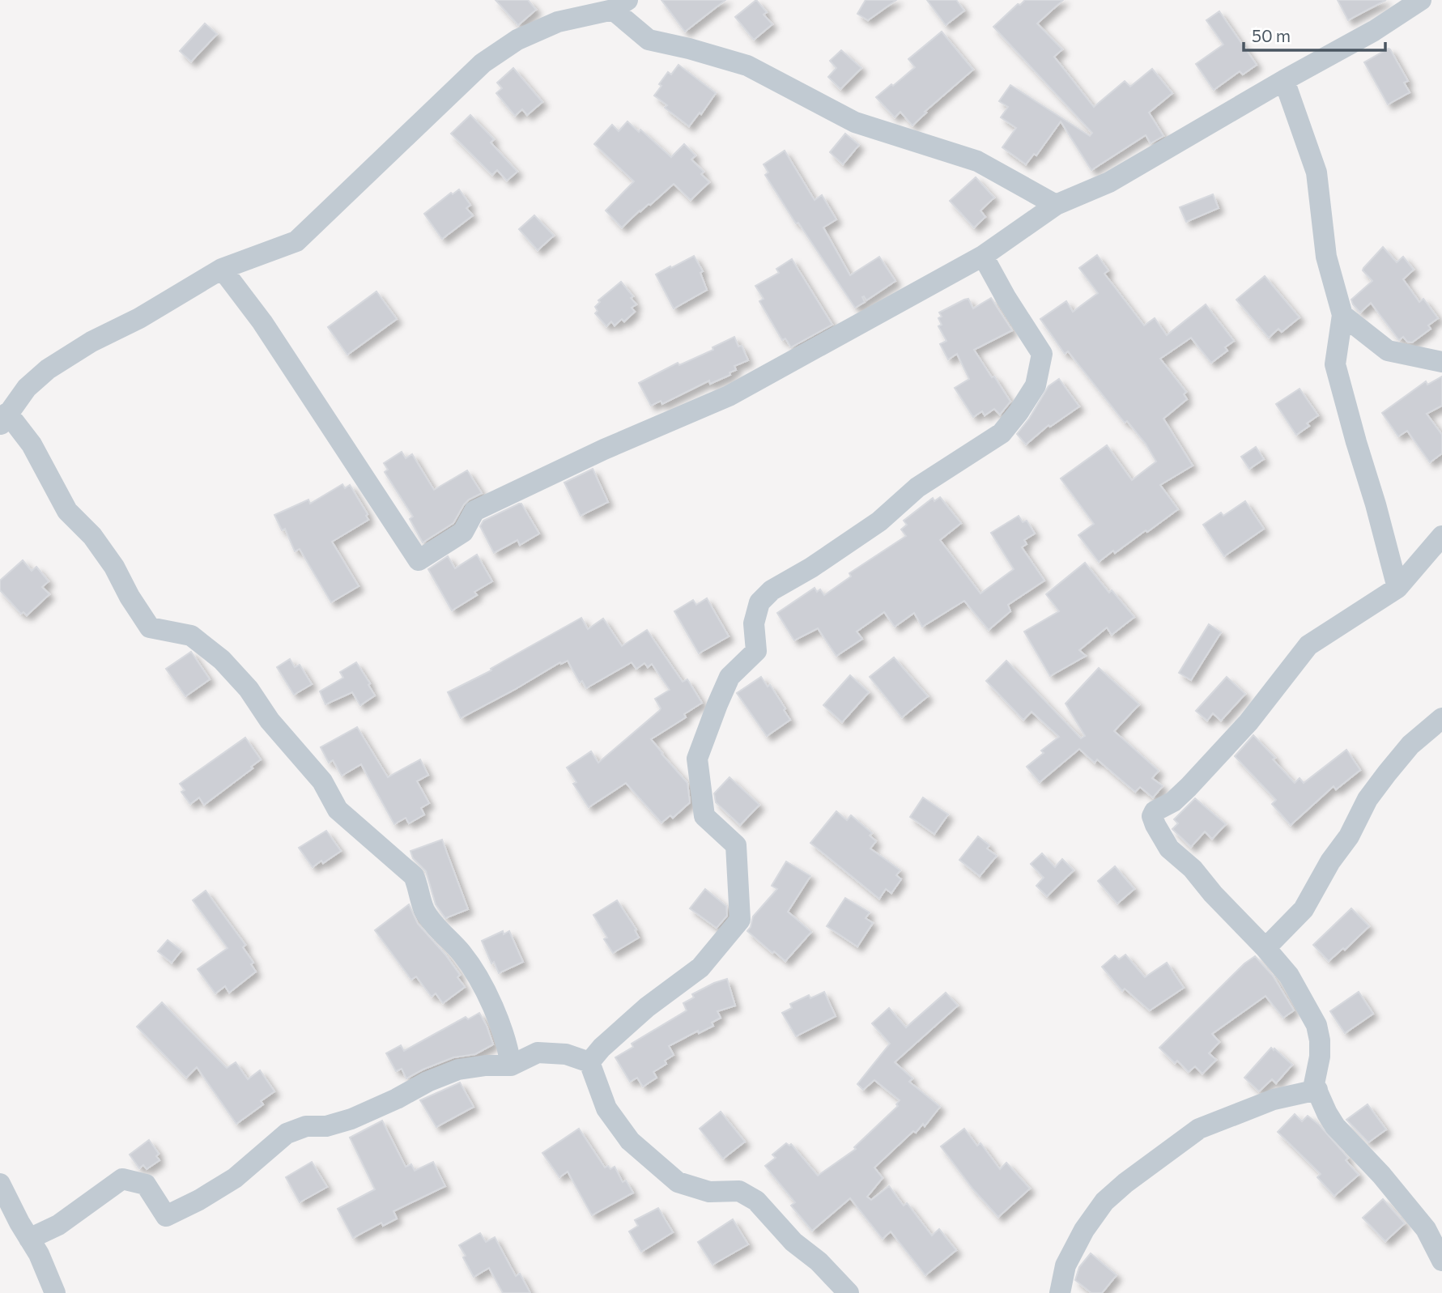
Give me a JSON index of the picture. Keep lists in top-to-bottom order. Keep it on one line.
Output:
{"scale_bar":"50 m"}
